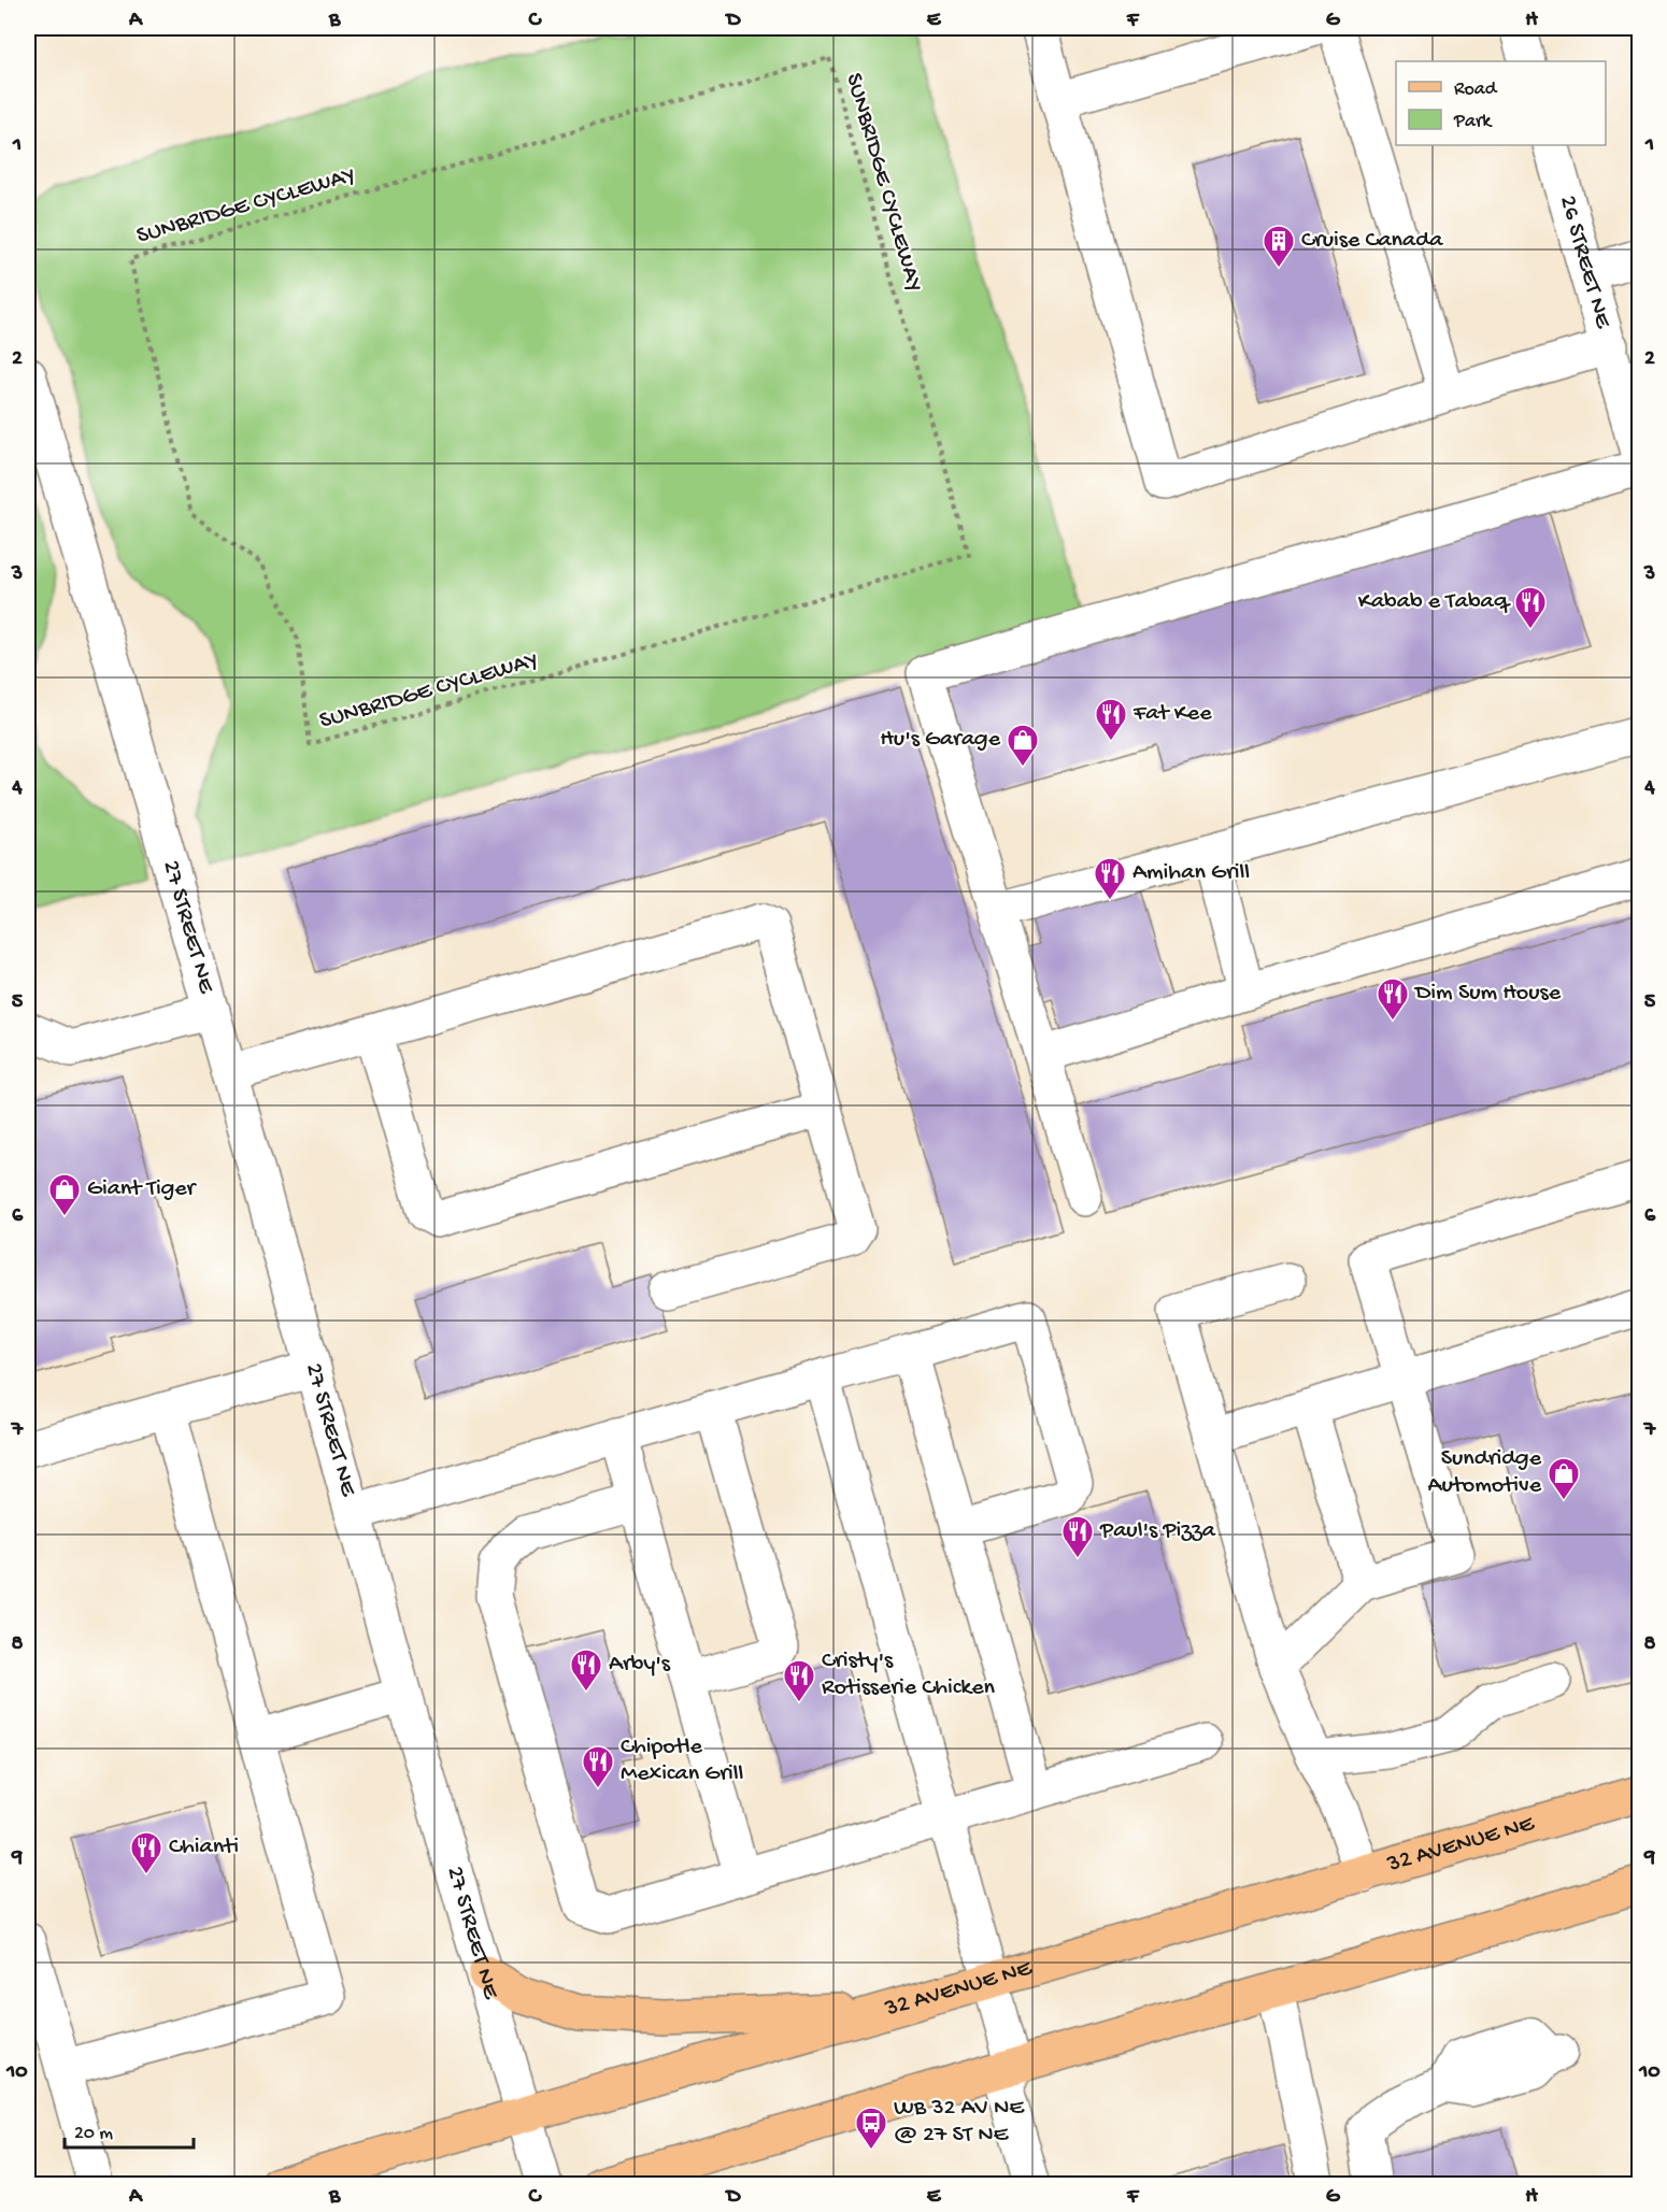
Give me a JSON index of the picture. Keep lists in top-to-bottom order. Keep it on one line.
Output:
{"streets":{"main road":["32 AVENUE NE"],"street":["26 STREET NE","27 STREET NE"],"path":["SUNBRIDGE CYCLEWAY"]},"crossings":[["27 STREET NE","32 AVENUE NE"]],"places":{"building":["Cruise Canada"],"restaurant":["Kabab e Tabaq","Fat Kee","Amihan Grill","Dim Sum House","Paul's Pizza","Arby's","Cristy's Rotisserie Chicken","Chipotle Mexican Grill","Chianti"],"shop":["Hu's Garage","Giant Tiger","Sundridge Automotive"],"bus stop":["WB 32 AV NE @ 27 ST NE"]},"legend":["Road","Park"],"scale_bar":"20 m","grid":{"columns":["A","B","C","D","E","F","G","H"],"rows":["1","2","3","4","5","6","7","8","9","10"]}}
